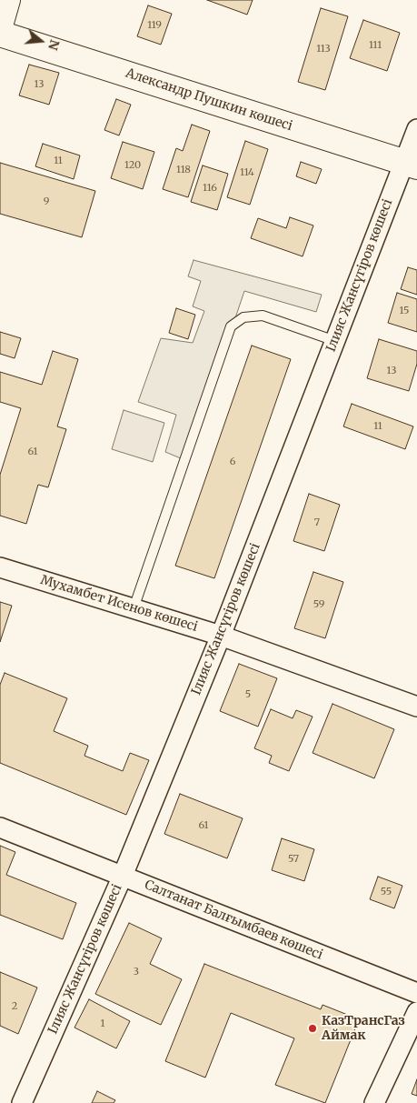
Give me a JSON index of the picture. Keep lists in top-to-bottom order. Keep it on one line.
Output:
{"streets":{"street":["Александр Пушкин көшесі","Ілияс Жансүгіров көшесі","Мухамбет Исенов көшесі","Салтанат Балғымбаев көшесі"]},"crossings":[["Александр Пушкин көшесі","Ілияс Жансүгіров көшесі"],["Ілияс Жансүгіров көшесі","Мухамбет Исенов көшесі"],["Ілияс Жансүгіров көшесі","Салтанат Балғымбаев көшесі"]],"places":["КазТрансГаз Аймак"],"house_numbers":["119","111","113","13","11","120","118","114","116","9","15","13","11","61","6","7","59","5","61","57","55","3","2","1"],"north":"right"}
